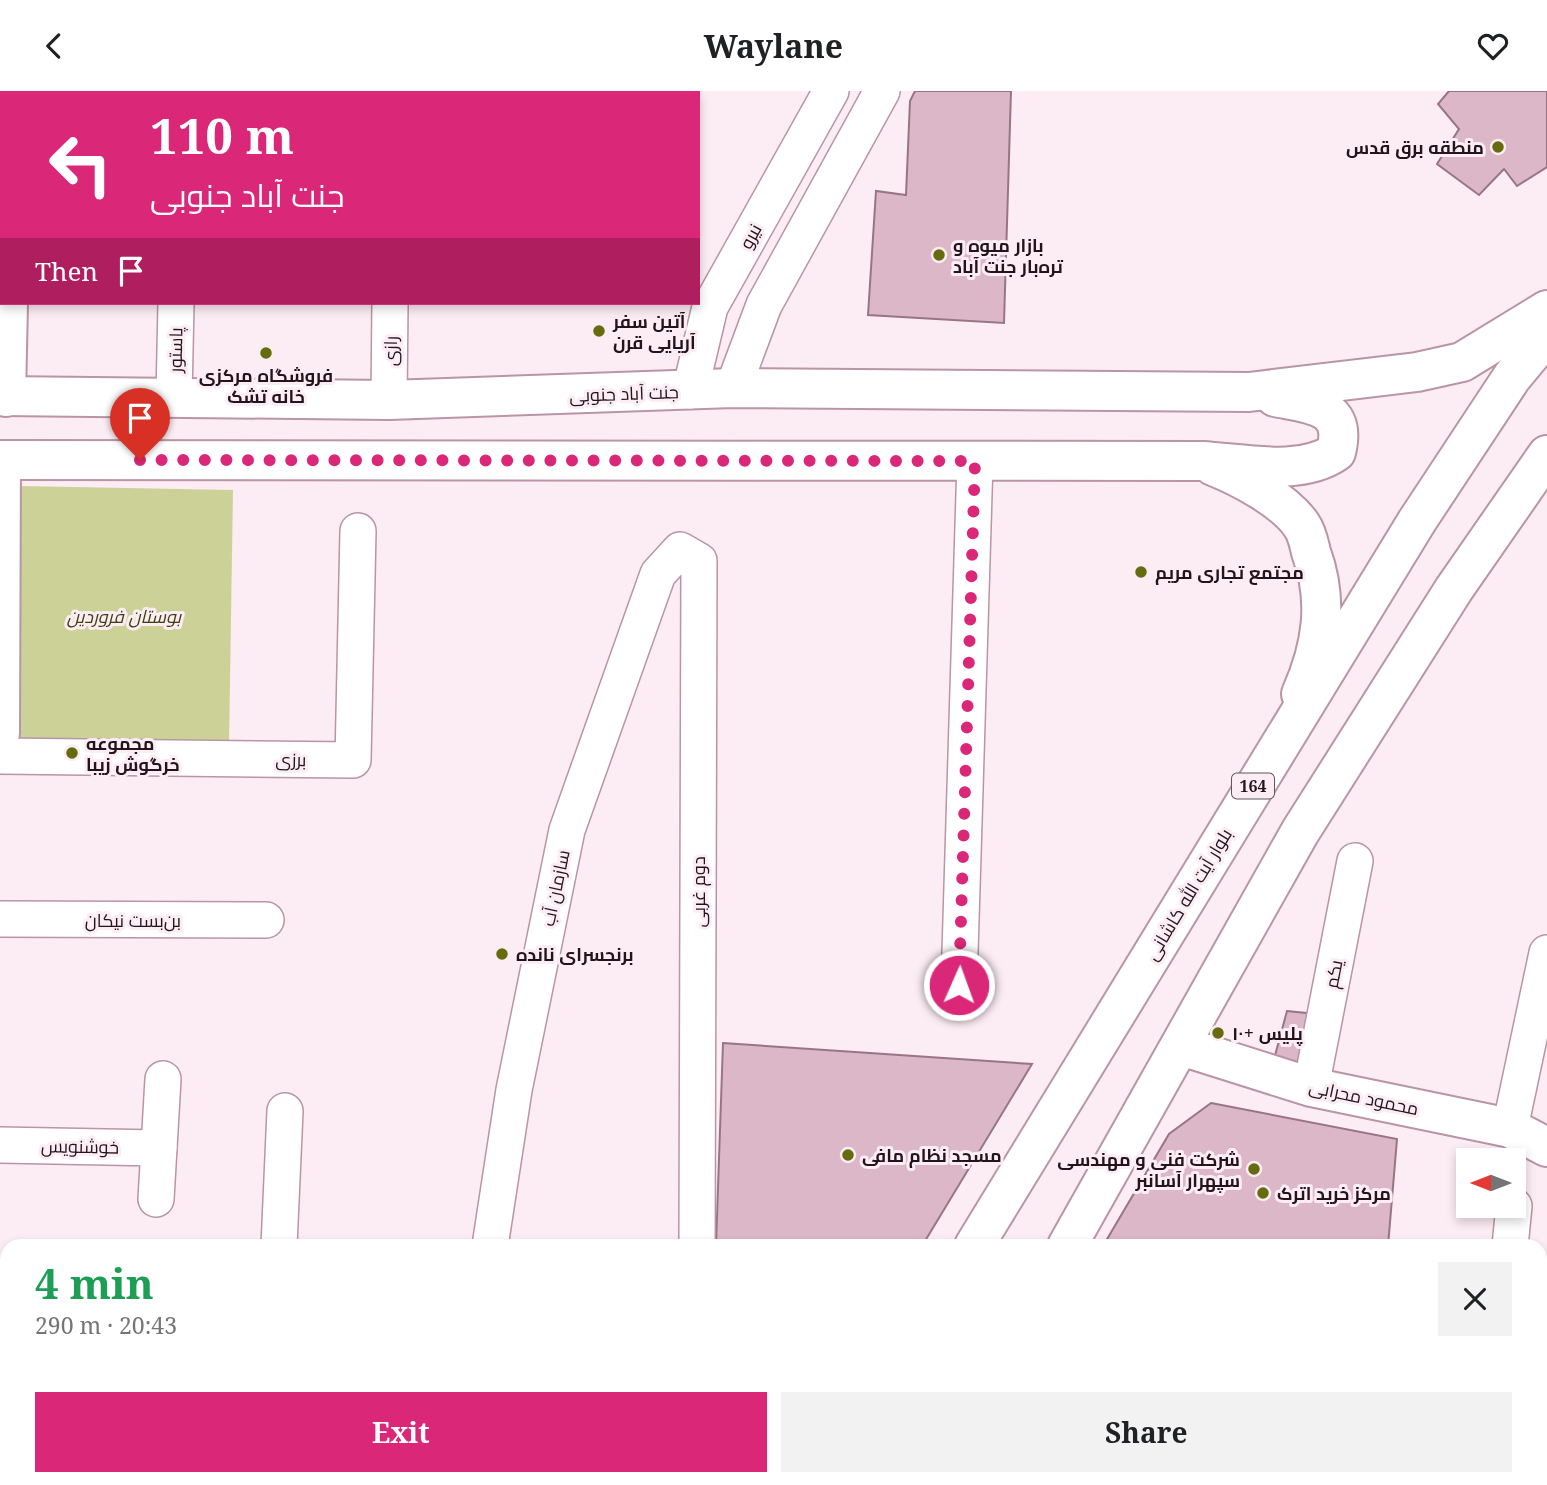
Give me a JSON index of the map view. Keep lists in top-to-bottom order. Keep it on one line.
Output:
{"streets":{"main road":["جنت آباد جنوبی","164","بلوار آیت الله کاشانی","محمود محرابی"],"street":["نیرو","پاستور","رازی","برزی","سازمان آب","دوم غربی","بن‌بست نیکان","یکم","خوشنویس"]},"crossings":[["نیرو","جنت آباد جنوبی"],["پاستور","جنت آباد جنوبی"],["رازی","جنت آباد جنوبی"],["سازمان آب","دوم غربی"],["یکم","محمود محرابی"]],"parks":["بوستان فروردین"],"places":["منطقه برق قدس","بازار میوه و تره‌بار جنت آباد","آتین سفر آریایی قرن","فروشگاه مرکزی خانه تشک","مجتمع تجاری مریم","مجموعه خرگوش زیبا","برنجسرای نانده","پلیس +۱۰","مسجد نظام مافی","شرکت فنی و مهندسی سپهرار آسانبر","مرکز خرید اترک"],"north":"left","page":{"header":"Waylane","turn":["110 m","جنت آباد جنوبی"],"then":"Then","heading":["4 min","290 m · 20:43"],"buttons":["Exit","Share"]}}
